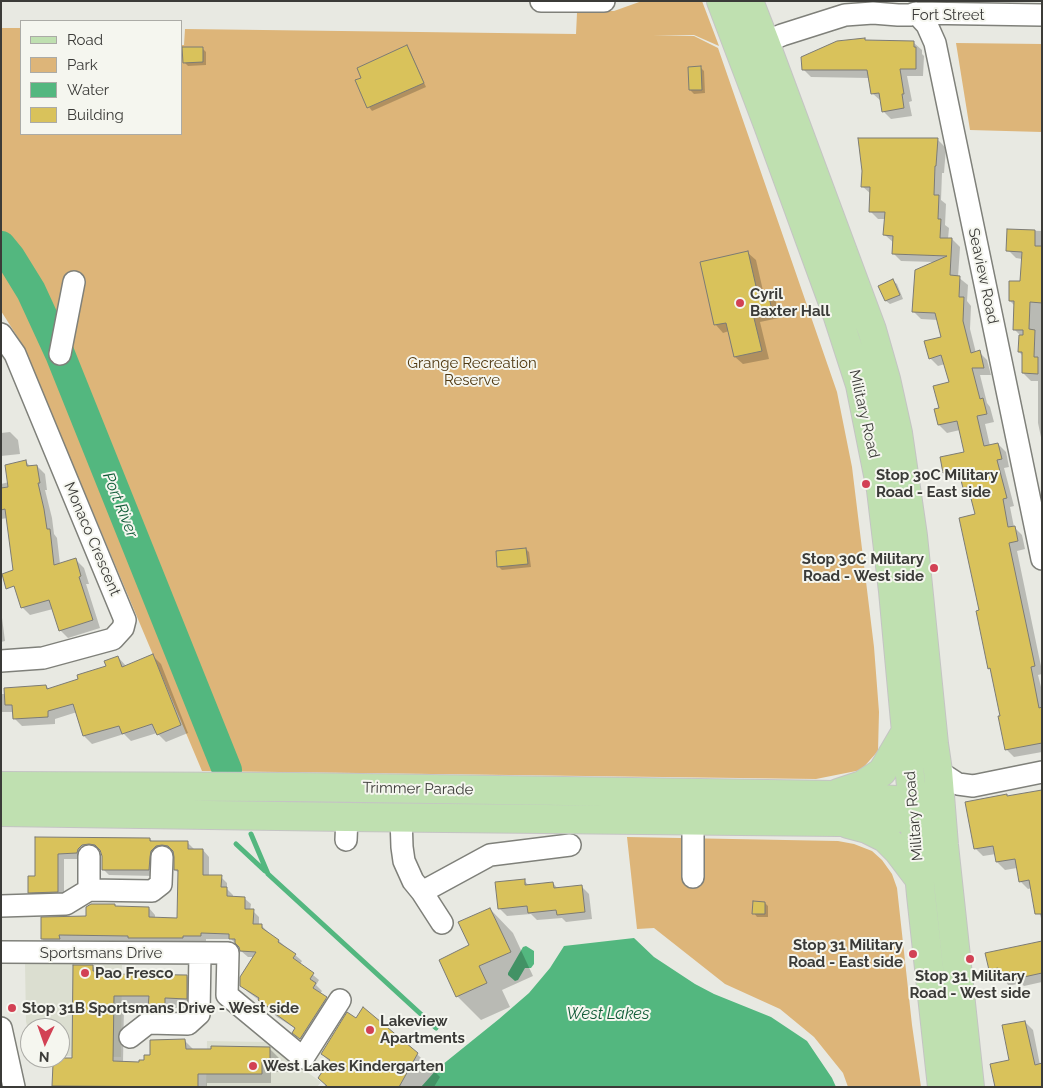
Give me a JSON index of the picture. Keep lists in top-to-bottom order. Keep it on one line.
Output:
{"streets":{"main road":["Military Road","Trimmer Parade"],"street":["Fort Street","Seaview Road","Monaco Crescent","Sportsmans Drive"]},"crossings":[["Fort Street","Seaview Road"],["Fort Street","Military Road"],["Military Road","Trimmer Parade"]],"water":["Port River","West Lakes"],"parks":["Grange Recreation Reserve"],"places":["Cyril Baxter Hall","Stop 30C Military Road - East side","Stop 30C Military Road - West side","Stop 31 Military Road - East side","Stop 31 Military Road - West side","Pao Fresco","Stop 31B Sportsmans Drive - West side","Lakeview Apartments","West Lakes Kindergarten"],"legend":["Road","Park","Water","Building"],"north":"bottom"}
